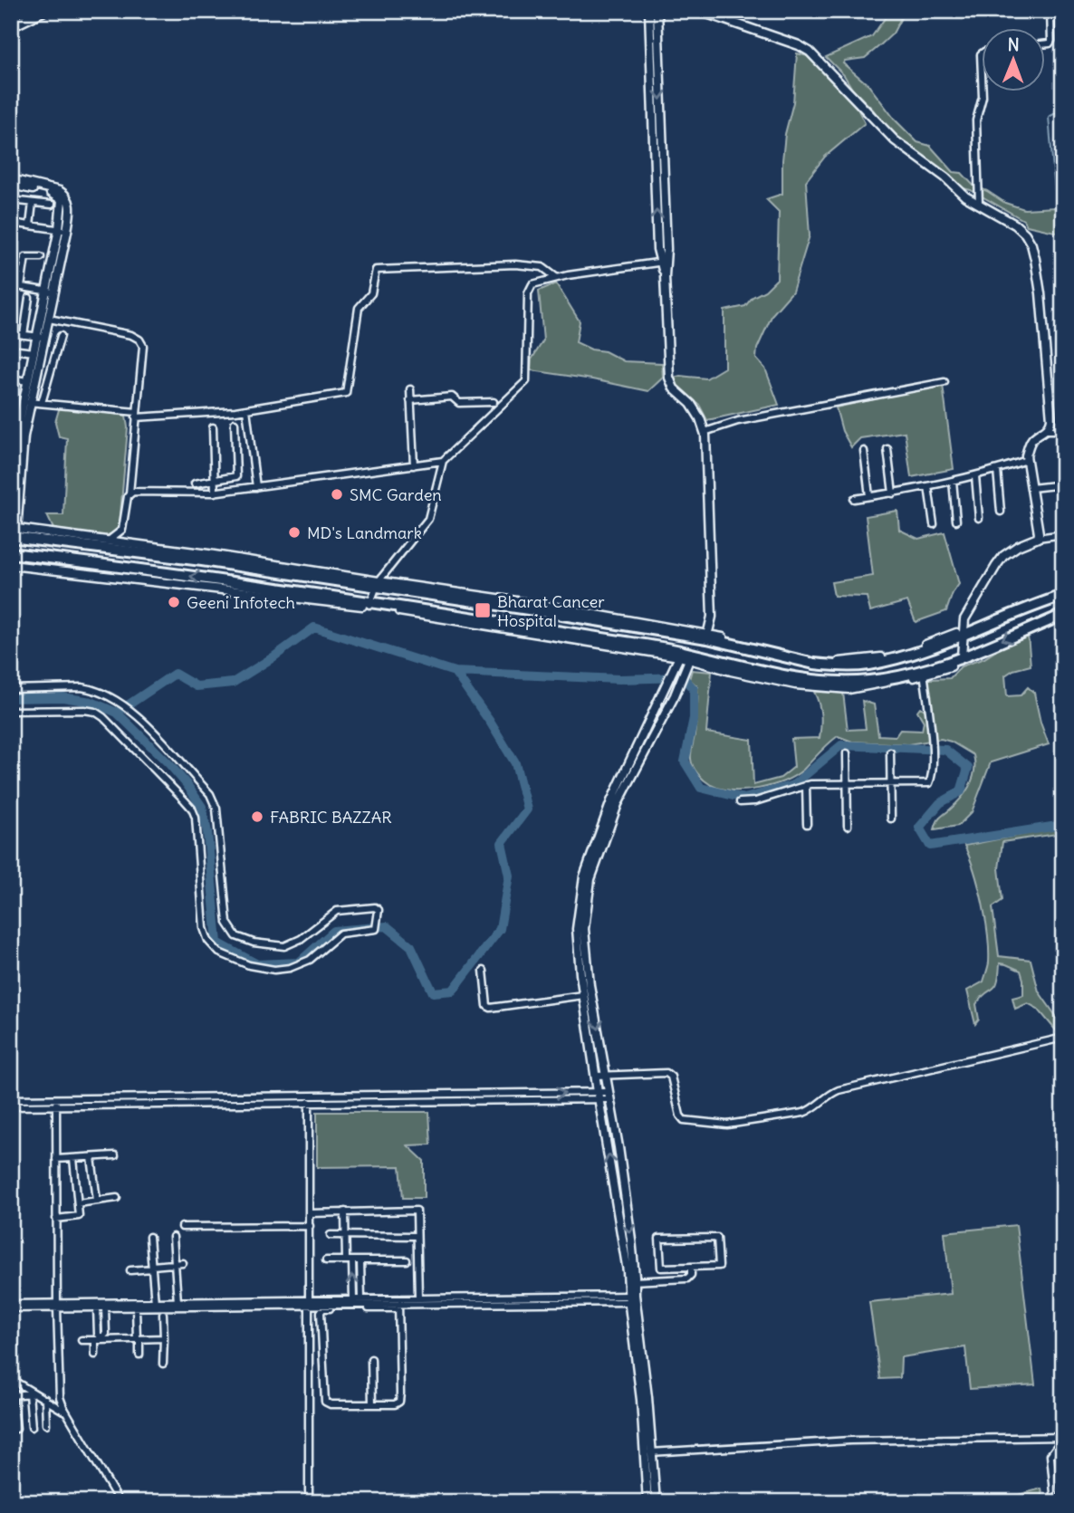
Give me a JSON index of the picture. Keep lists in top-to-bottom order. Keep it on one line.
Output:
{"places":{"other":["SMC Garden","MD's Landmark","Geeni Infotech","FABRIC BAZZAR"],"transit":["Bharat Cancer Hospital"]},"north":"top"}
